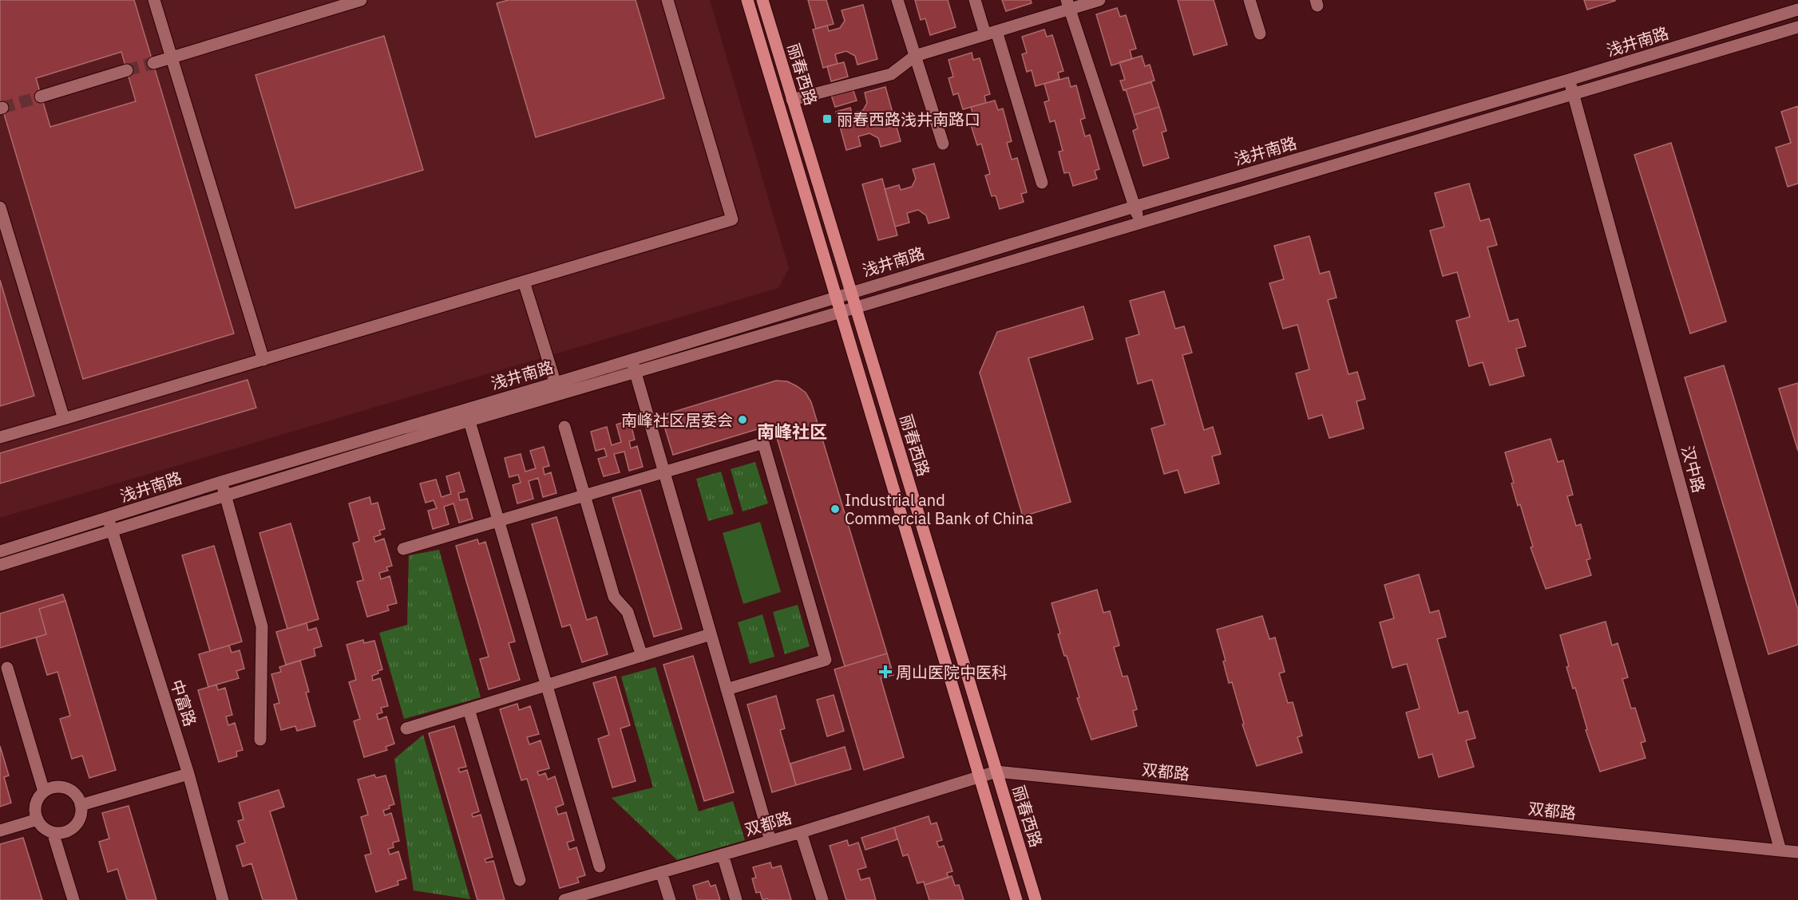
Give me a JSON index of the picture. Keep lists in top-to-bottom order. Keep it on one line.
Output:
{"streets":{"main road":["丽春西路"],"street":["浅井南路","汉中路","中富路","双都路"]},"crossings":[["浅井南路","丽春西路"],["浅井南路","汉中路"],["浅井南路","中富路"],["丽春西路","双都路"],["汉中路","双都路"]],"districts":["南峰社区"],"places":{"transit":["丽春西路浅井南路口"],"other":["南峰社区居委会","Industrial and Commercial Bank of China"],"health":["周山医院中医科"]}}
